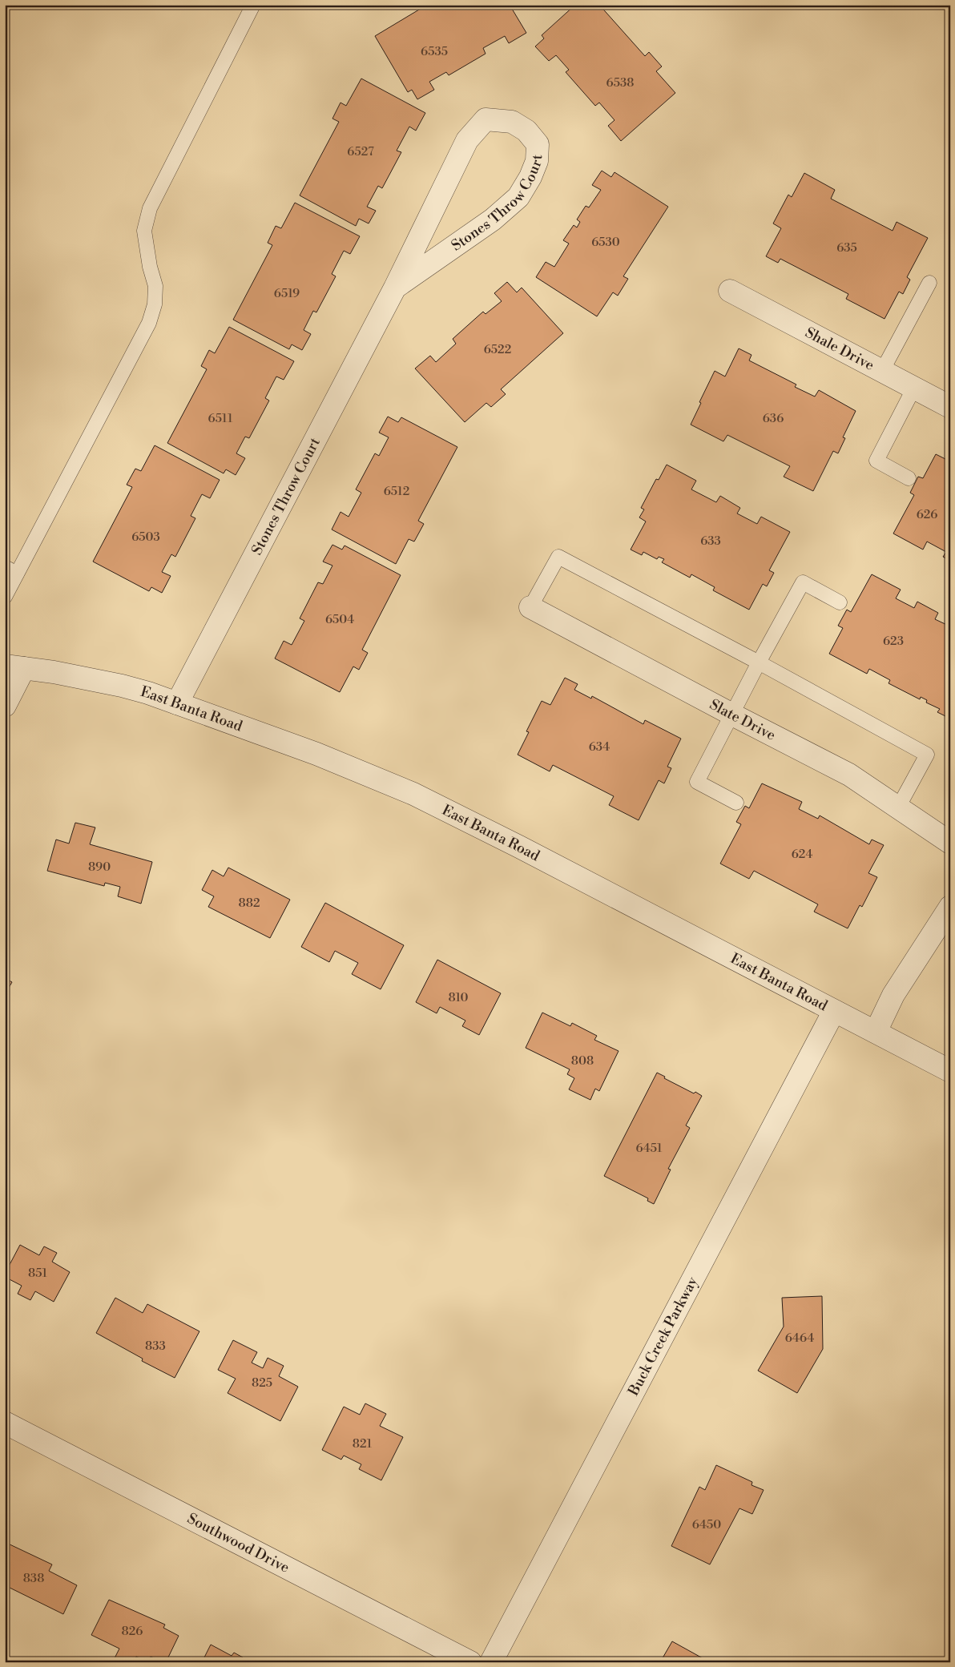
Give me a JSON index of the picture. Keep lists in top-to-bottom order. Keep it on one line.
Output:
{"streets":{"street":["Stones Throw Court","Shale Drive","East Banta Road","Slate Drive","Buck Creek Parkway","Southwood Drive"]},"crossings":[["Stones Throw Court","East Banta Road"],["East Banta Road","Buck Creek Parkway"]],"house_numbers":["6535","6538","6527","6530","635","6519","6522","6511","636","6512","626","6503","633","6504","623","634","624","890","882","810","808","6451","851","6464","833","825","821","6450","838","826"]}
